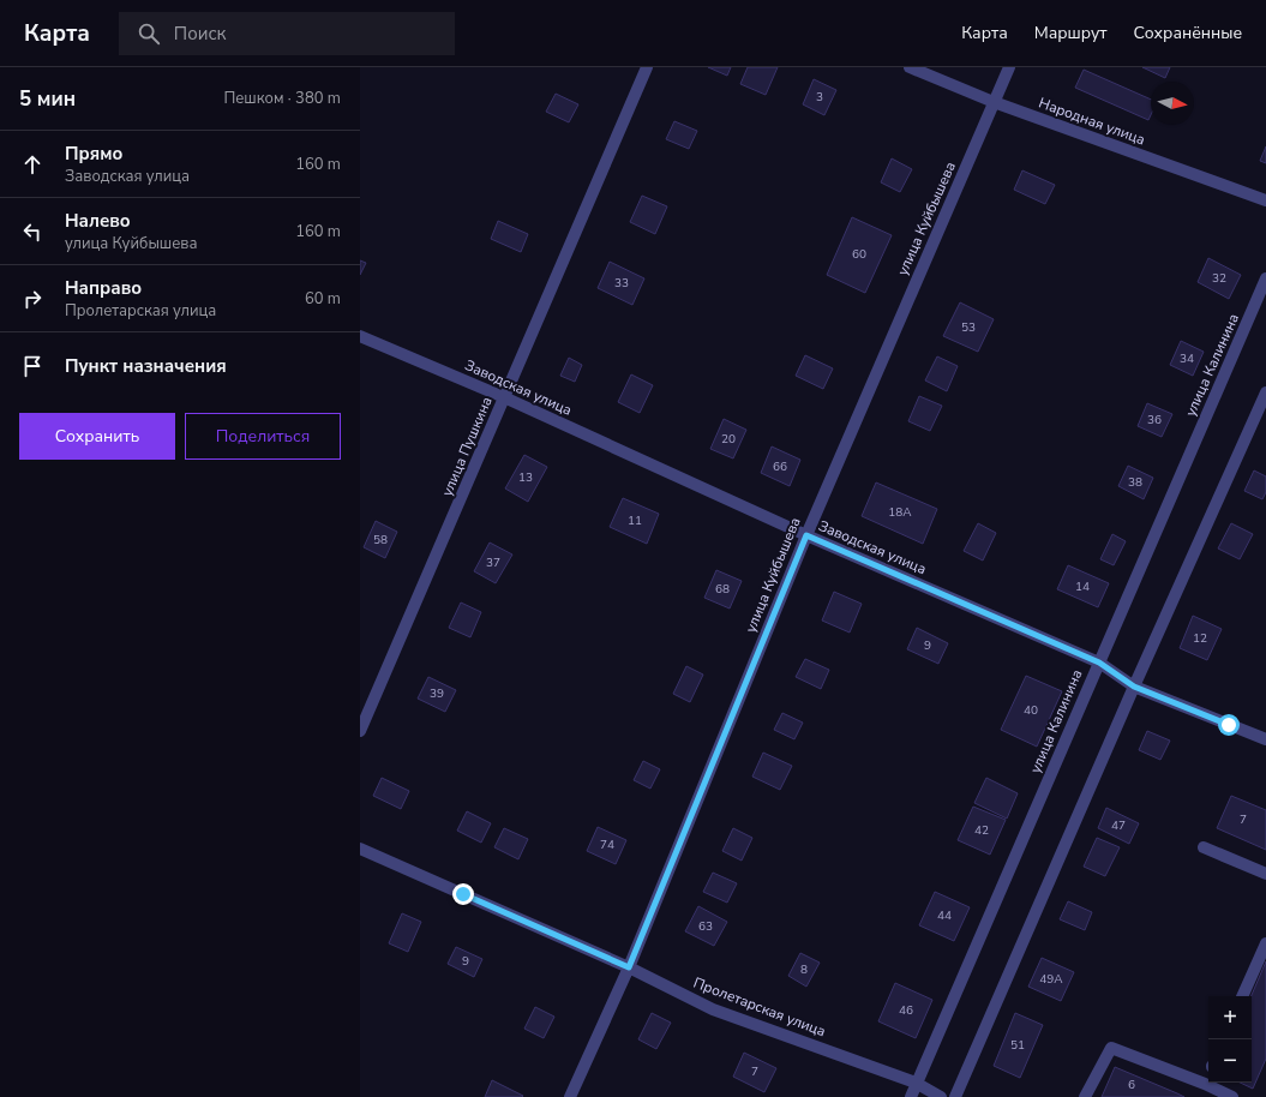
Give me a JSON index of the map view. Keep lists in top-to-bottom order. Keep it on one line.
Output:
{"streets":{"street":["Народная улица","улица Куйбышева","улица Калинина","Заводская улица","улица Пушкина","Пролетарская улица"]},"crossings":[["Народная улица","улица Куйбышева"],["улица Куйбышева","Заводская улица"],["улица Куйбышева","Пролетарская улица"],["улица Калинина","Заводская улица"],["улица Калинина","Пролетарская улица"],["Заводская улица","улица Пушкина"]],"house_numbers":["3","60","32","33","53","34","36","20","66","13","38","18А","11","58","37","14","68","12","9","39","40","7","47","42","74","44","63","9","8","49А","46","51","7","6"],"north":"right","page":{"header":"Карта","search":"Поиск","nav":["Карта","Маршрут","Сохранённые"],"heading":["5 мин","Пешком · 380 m"],"list":[["Прямо","Заводская улица","160 m"],["Налево","улица Куйбышева","160 m"],["Направо","Пролетарская улица","60 m"],"Пункт назначения"],"buttons":["Сохранить","Поделиться"],"map_buttons":["+","−"]}}
